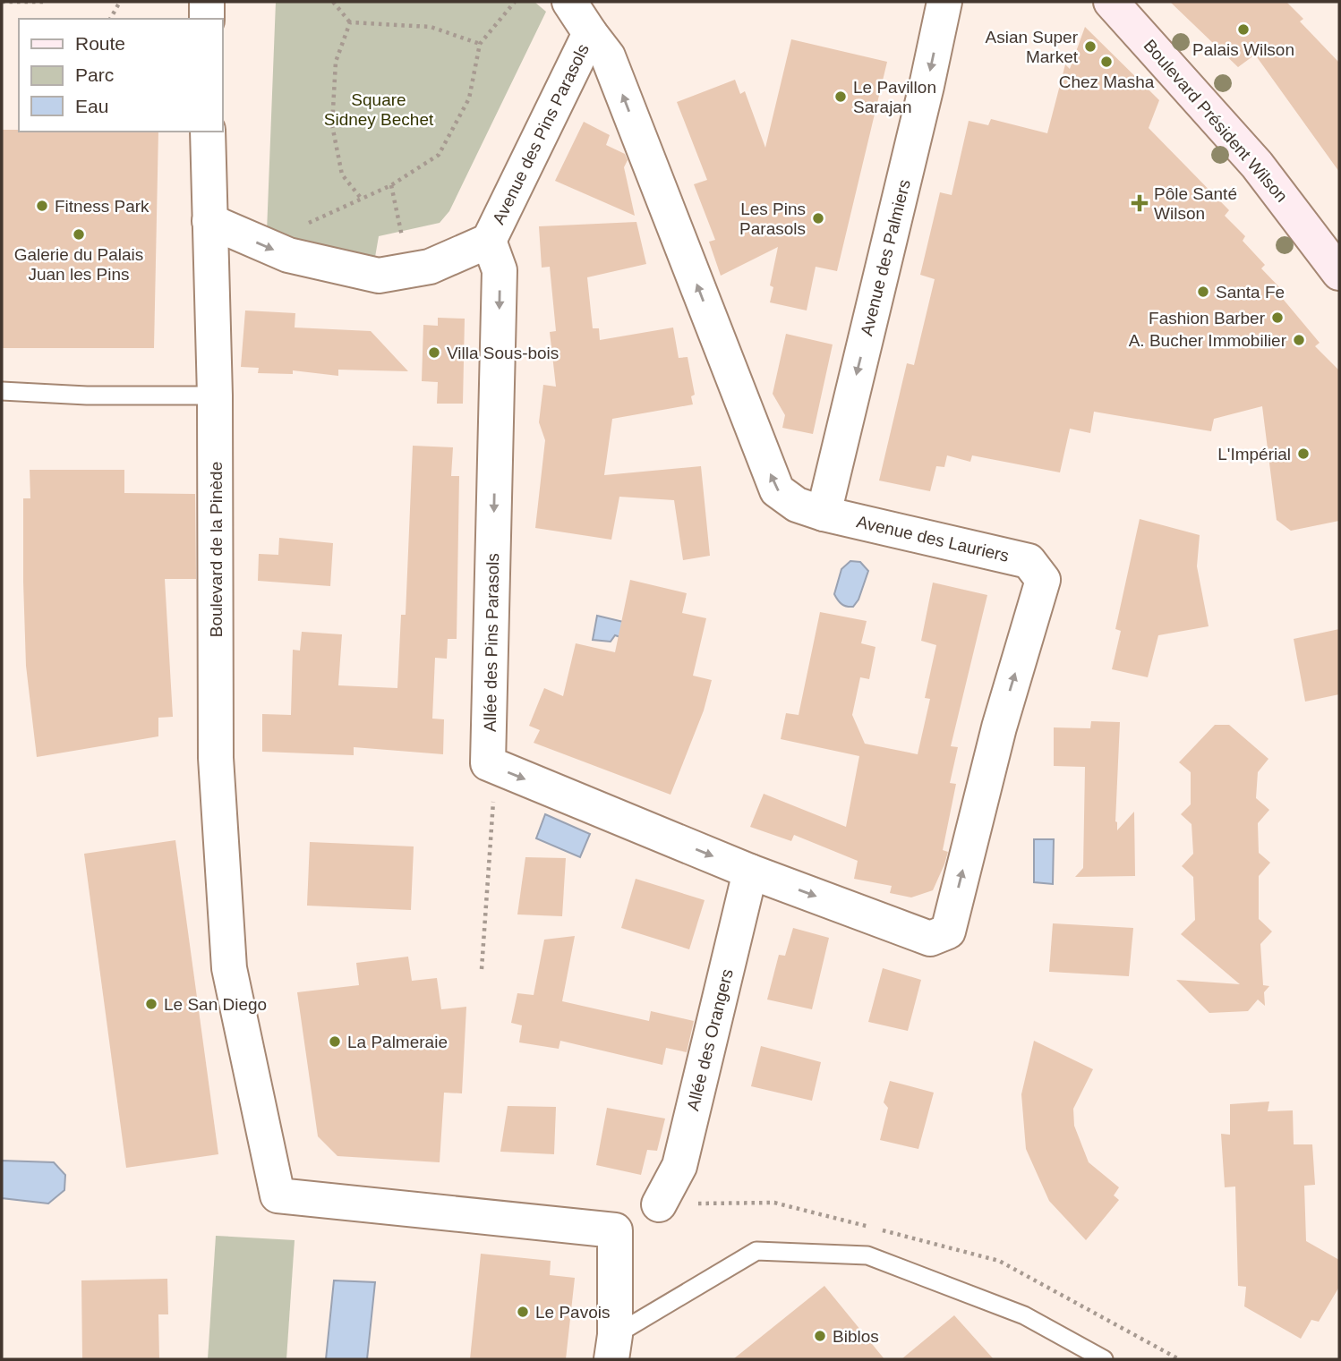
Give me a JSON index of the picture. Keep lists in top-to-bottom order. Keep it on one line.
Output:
{"streets":{"main road":["Boulevard Président Wilson"],"street":["Avenue des Pins Parasols","Avenue des Palmiers","Avenue des Lauriers","Boulevard de la Pinède","Allée des Pins Parasols","Allée des Orangers"]},"crossings":[["Avenue des Pins Parasols","Avenue des Lauriers"],["Avenue des Pins Parasols","Boulevard de la Pinède"],["Avenue des Pins Parasols","Allée des Pins Parasols"],["Avenue des Palmiers","Avenue des Lauriers"],["Avenue des Lauriers","Allée des Orangers"]],"one_way":["Avenue des Palmiers","Allée des Pins Parasols"],"parks":["Square Sidney Bechet"],"places":{"other":["Palais Wilson","Asian Super Market","Chez Masha","Le Pavillon Sarajan","Fitness Park","Les Pins Parasols","Galerie du Palais Juan les Pins","Santa Fe","Fashion Barber","A. Bucher Immobilier","Villa Sous-bois","L'Impérial","Le San Diego","La Palmeraie","Le Pavois","Biblos"],"health":["Pôle Santé Wilson"]},"legend":["Route","Parc","Eau"]}
